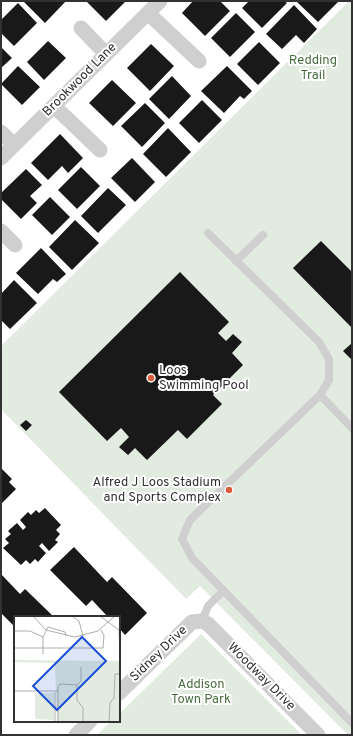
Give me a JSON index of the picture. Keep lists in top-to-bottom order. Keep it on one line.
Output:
{"streets":{"street":["Brookwood Lane","Sidney Drive","Woodway Drive"]},"crossings":[["Sidney Drive","Woodway Drive"]],"parks":["Redding Trail","Addison Town Park"],"places":["Loos Swimming Pool","Alfred J Loos Stadium and Sports Complex"]}
